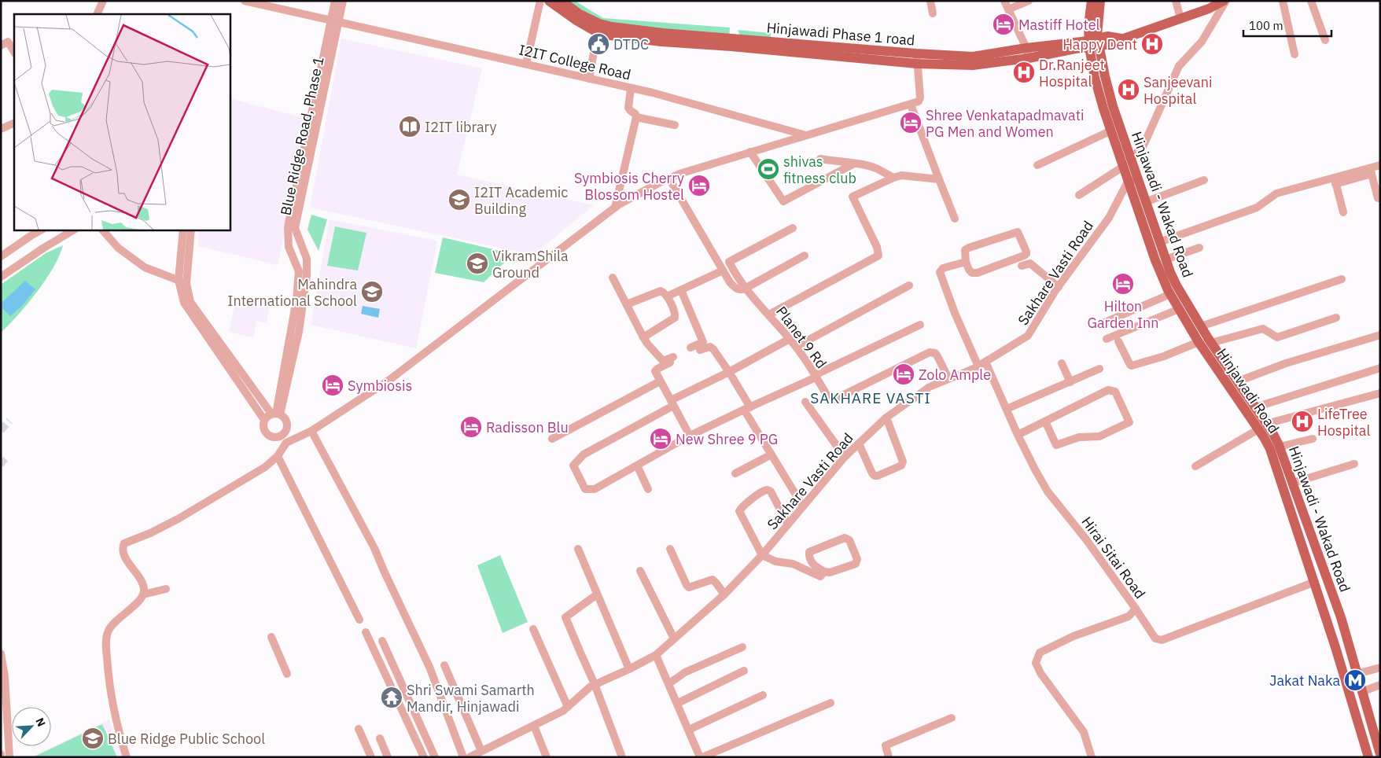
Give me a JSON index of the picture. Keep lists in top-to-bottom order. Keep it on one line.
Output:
{"streets":{"main road":["Hinjawadi Phase 1 road","Hinjawadi - Wakad Road","Hinjawadi Road"],"street":["I2IT College Road","Blue Ridge Road, Phase 1","Sakhare Vasti Road","Planet 9 Rd","Hirai Sitai Road"]},"crossings":[["Hinjawadi Phase 1 road","Hinjawadi - Wakad Road"],["Hinjawadi Phase 1 road","Hinjawadi Road"],["I2IT College Road","Blue Ridge Road, Phase 1"],["Hinjawadi - Wakad Road","Sakhare Vasti Road"],["Hinjawadi - Wakad Road","Hinjawadi Road"],["Sakhare Vasti Road","Planet 9 Rd"],["Sakhare Vasti Road","Hinjawadi Road"],["Sakhare Vasti Road","Hirai Sitai Road"]],"districts":["SAKHARE VASTI"],"places":{"hotel":["Mastiff Hotel","Shree Venkatapadmavati PG Men and Women","Symbiosis Cherry Blossom Hostel","Hilton Garden Inn","Zolo Ample","Symbiosis","Radisson Blu","New Shree 9 PG"],"public building":["DTDC"],"hospital":["Happy Dent","Dr.Ranjeet Hospital","Sanjeevani Hospital","LifeTree Hospital"],"library":["I2IT library"],"sports":["shivas fitness club"],"school or university":["I2IT Academic Building","VikramShila Ground","Mahindra International School","Blue Ridge Public School"],"metro station":["Jakat Naka"],"temple":["Shri Swami Samarth Mandir, Hinjawadi"]},"scale_bar":"100 m","north":"top right"}
